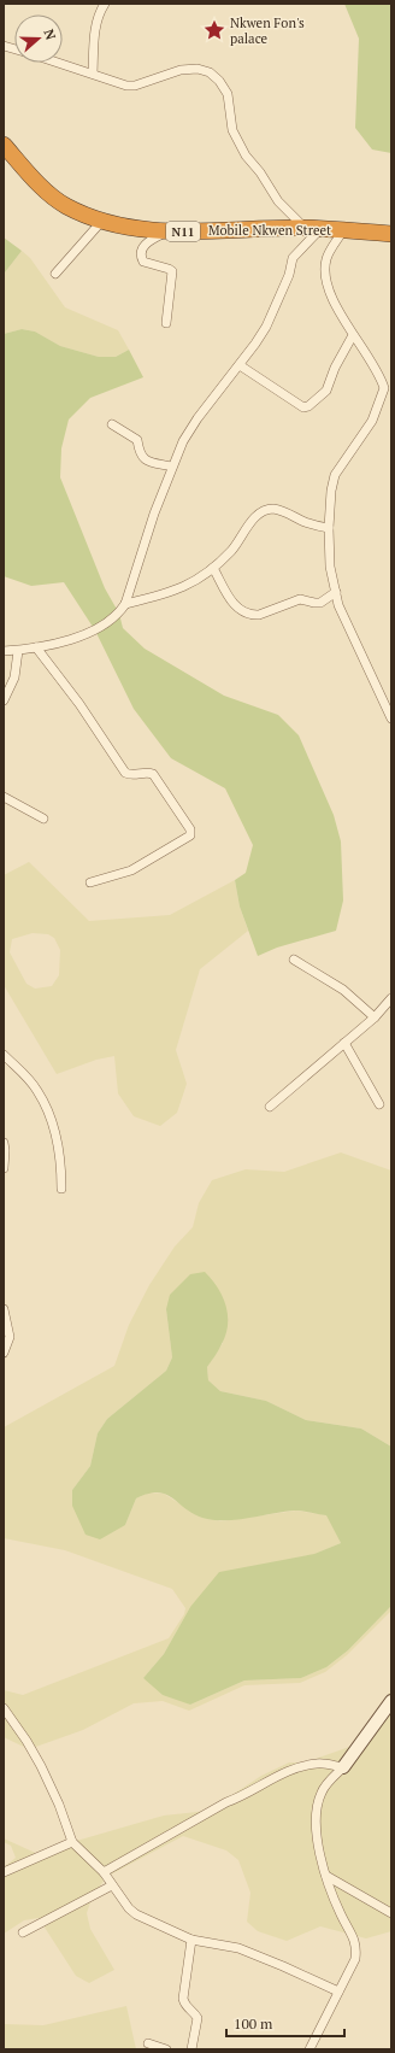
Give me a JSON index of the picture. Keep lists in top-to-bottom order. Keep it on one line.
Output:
{"streets":{"highway":["Mobile Nkwen Street","N11"]},"places":{"place":["Nkwen Fon's palace"]},"scale_bar":"100 m","north":"right"}
